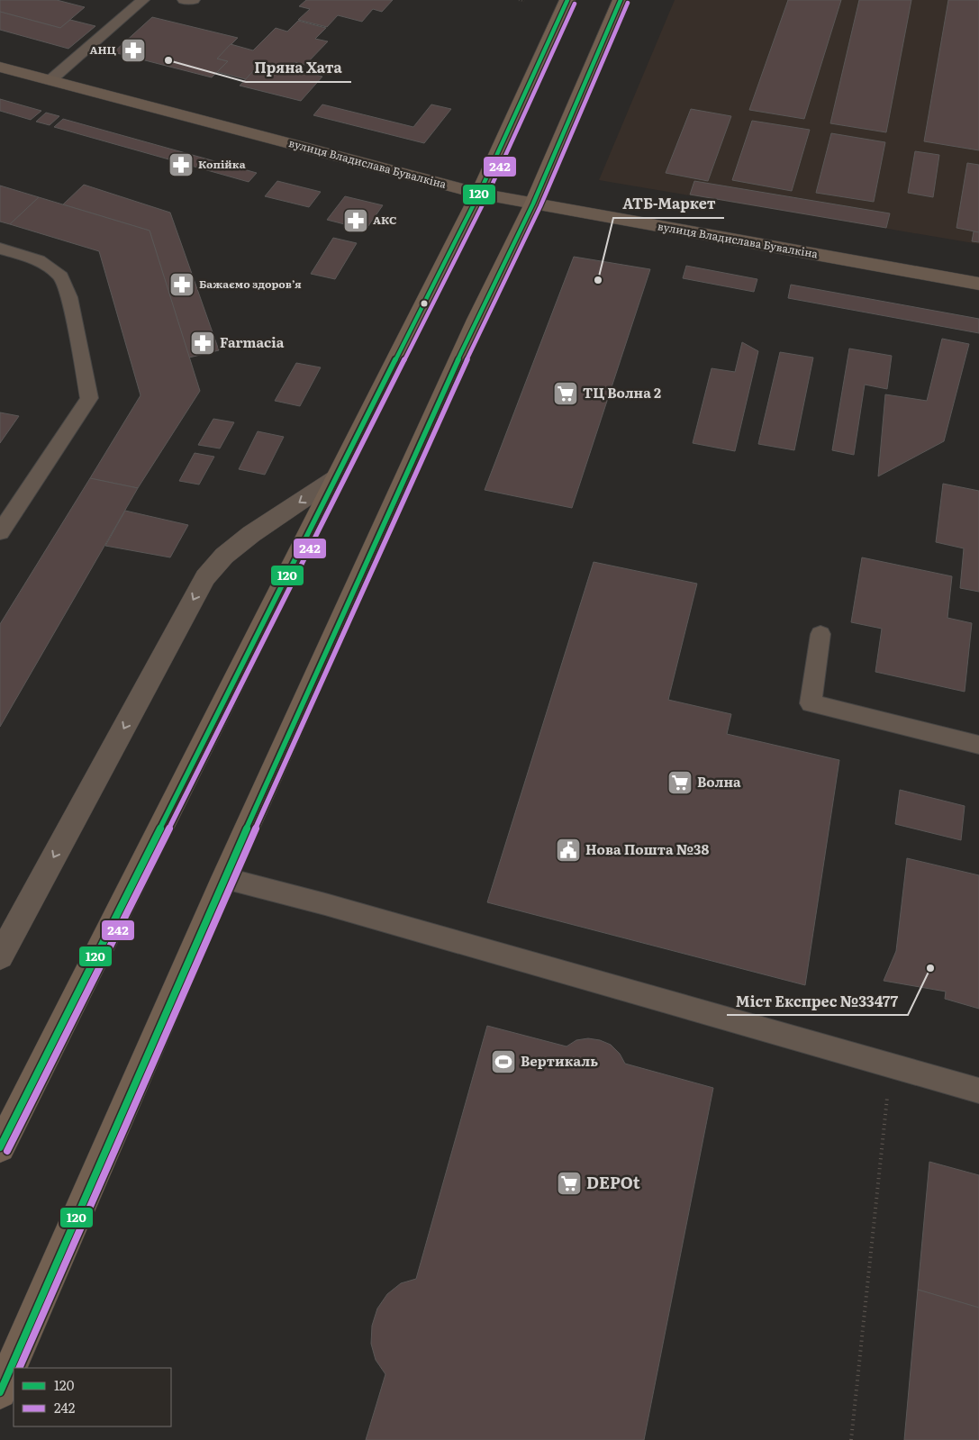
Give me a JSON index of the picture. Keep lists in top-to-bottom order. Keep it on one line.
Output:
{"streets":{"street":["вулиця Владислава Бувалкіна"]},"places":{"pharmacy":["АНЦ","Копійка","АКС","Бажаємо здоровʼя","Farmacia"],"other":["Пряна Хата","АТБ-Маркет","Міст Експрес №33477"],"supermarket":["ТЦ Волна 2","Волна","DEPOt"],"public building":["Нова Пошта №38"],"sports":["Вертикаль"]},"lines":["transit line 120","transit line 242"],"legend":["120","242"]}
